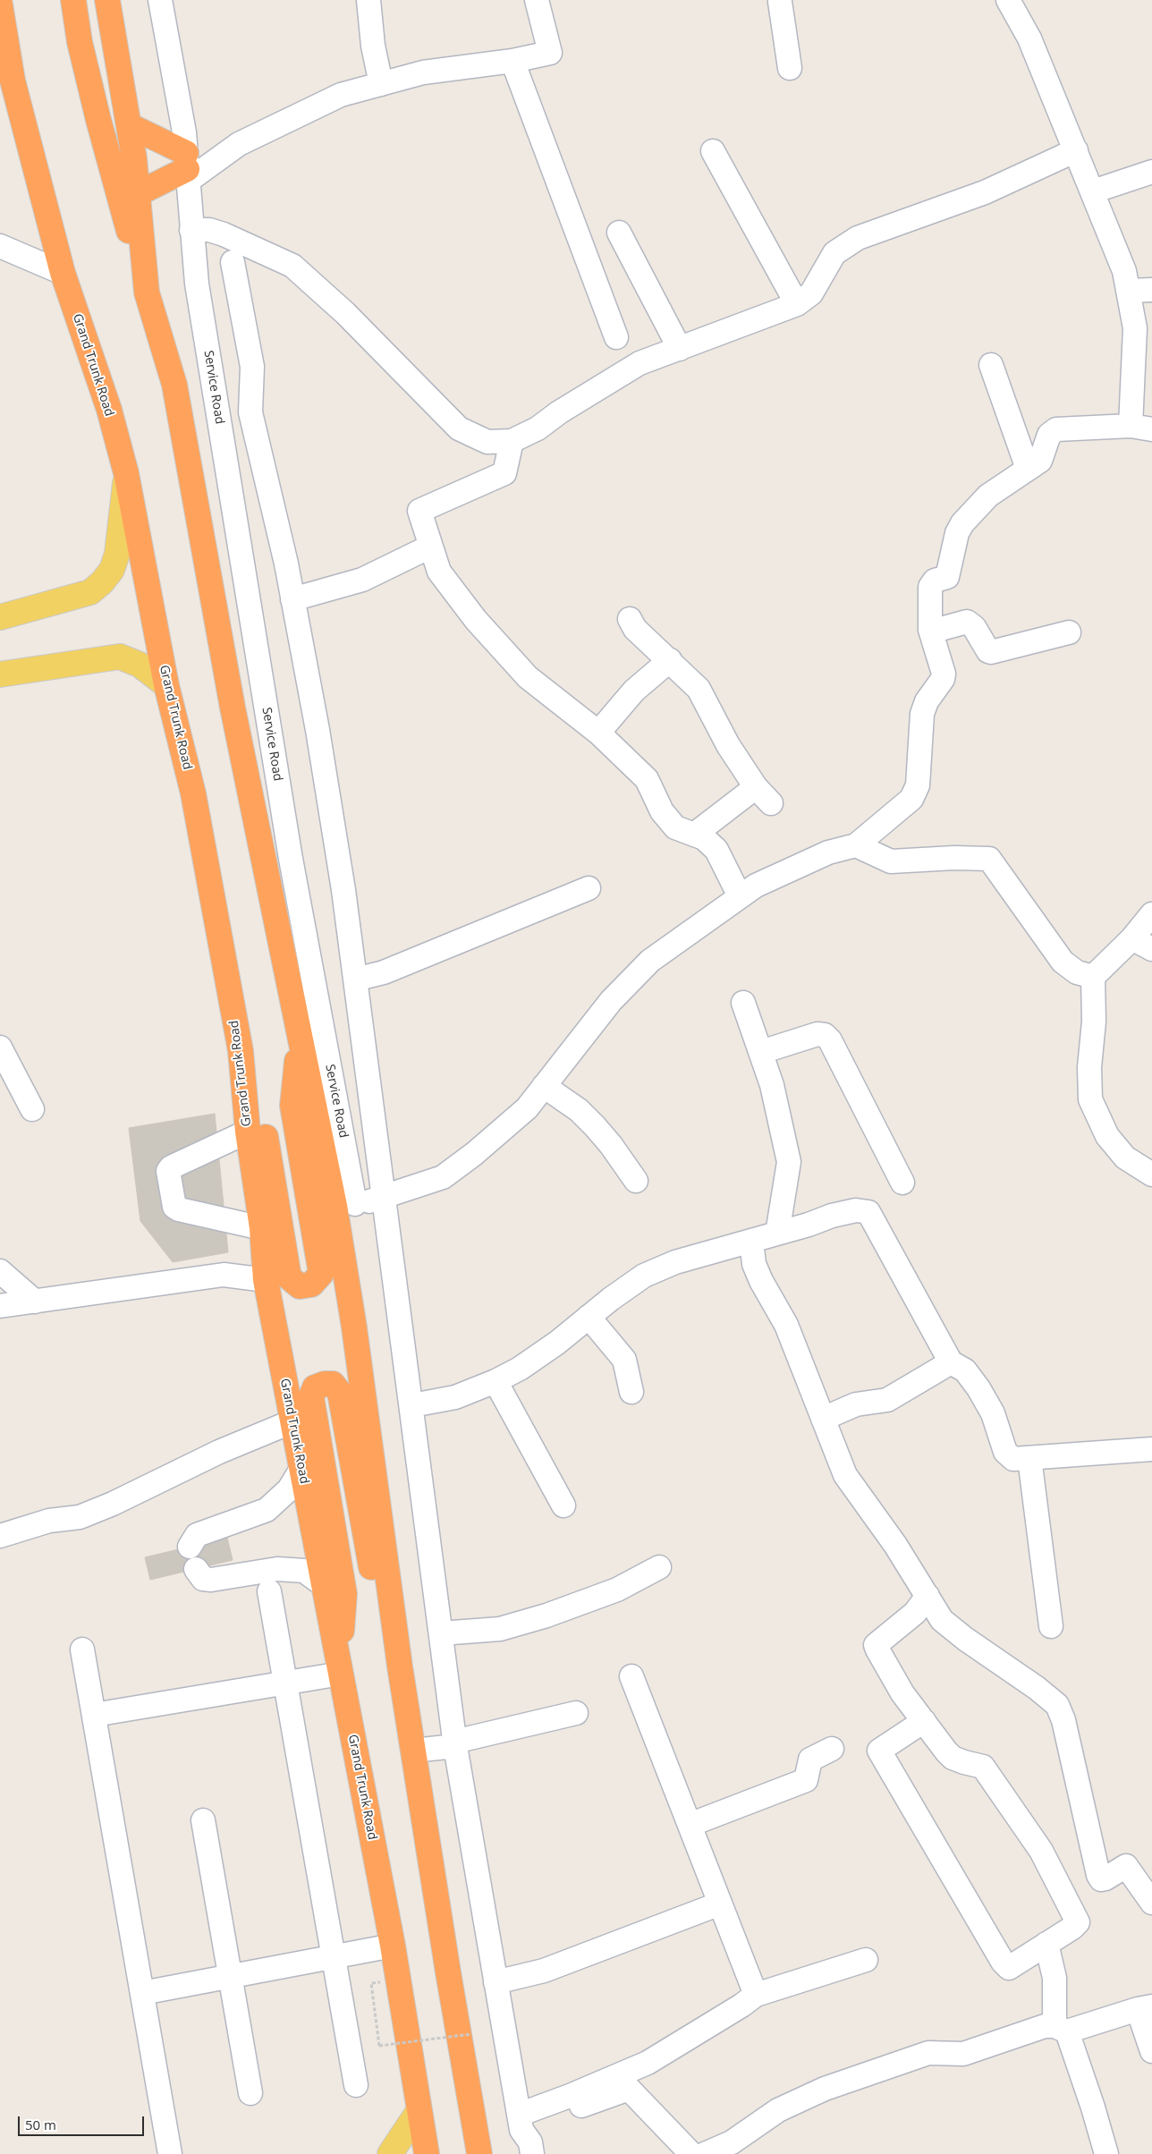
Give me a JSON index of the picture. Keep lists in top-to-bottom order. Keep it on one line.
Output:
{"streets":{"highway":["Grand Trunk Road"],"street":["Service Road"]},"scale_bar":"50 m"}
